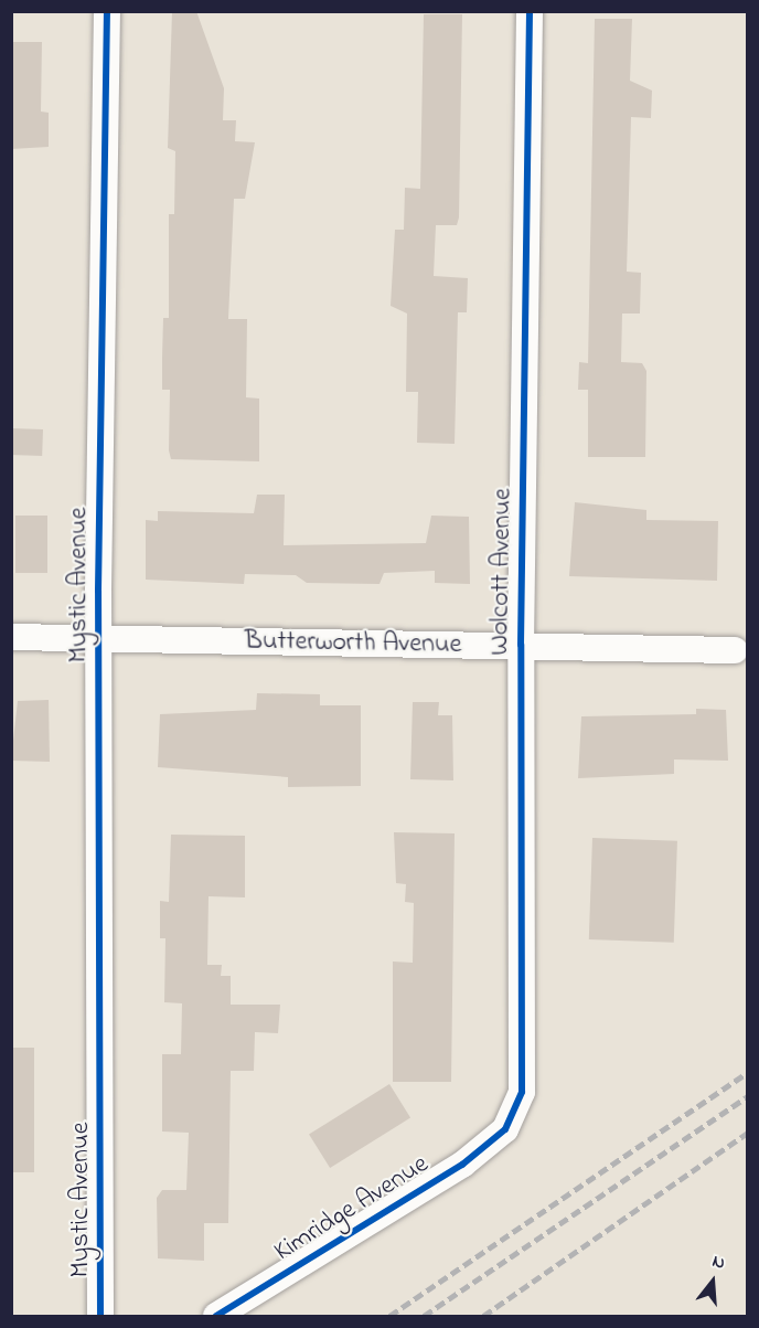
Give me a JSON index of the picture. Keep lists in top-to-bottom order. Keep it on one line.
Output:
{"streets":{"street":["Wolcott Avenue","Mystic Avenue","Butterworth Avenue","Kimridge Avenue"]},"crossings":[["Wolcott Avenue","Butterworth Avenue"],["Wolcott Avenue","Kimridge Avenue"],["Mystic Avenue","Butterworth Avenue"]],"north":"top"}
